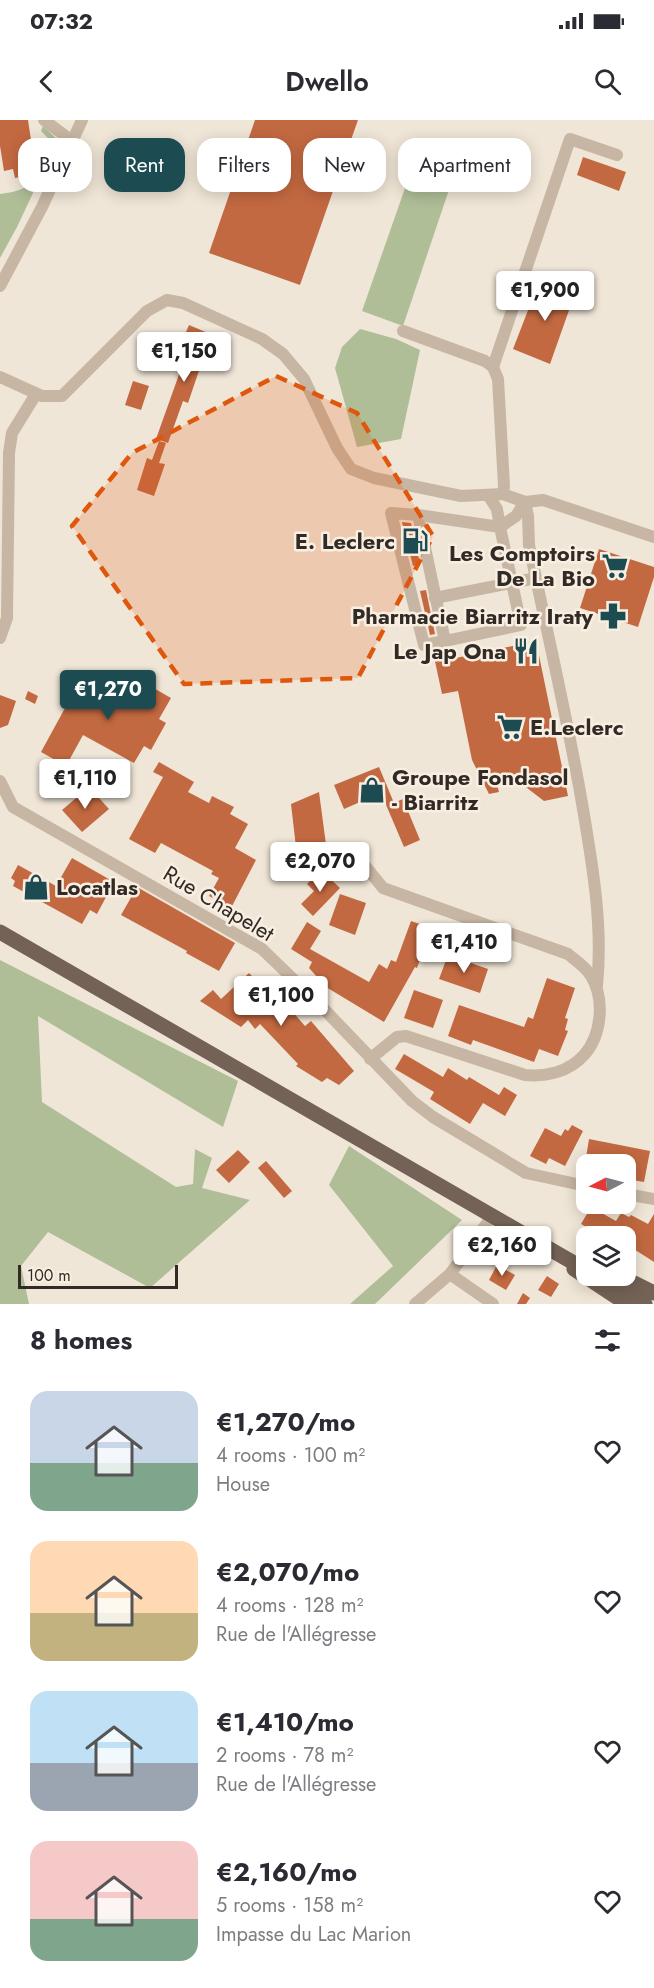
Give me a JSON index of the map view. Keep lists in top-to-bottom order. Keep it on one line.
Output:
{"streets":{"street":["Rue Chapelet"]},"places":{"fuel station":["E. Leclerc"],"supermarket":["Les Comptoirs De La Bio","E.Leclerc"],"pharmacy":["Pharmacie Biarritz Iraty"],"restaurant":["Le Jap Ona"],"shop":["Groupe Fondasol - Biarritz","Locatlas"]},"scale_bar":"100 m","north":"left","page":{"status":"07:32","header":"Dwello","chip":["Buy","Rent","Filters","New","Apartment"],"price":["€1,900","€1,150","€1,270","€1,110","€2,070","€1,410","€1,100","€2,160"],"scale":"100 m","heading":"8 homes","list":[{"name":"€1,270/mo","note":"4 rooms · 100 m² · House"},{"name":"€2,070/mo","note":"4 rooms · 128 m² · Rue de l'Allégresse"},{"name":"€1,410/mo","note":"2 rooms · 78 m² · Rue de l'Allégresse"},{"name":"€2,160/mo","note":"5 rooms · 158 m² · Impasse du Lac Marion"}]}}
